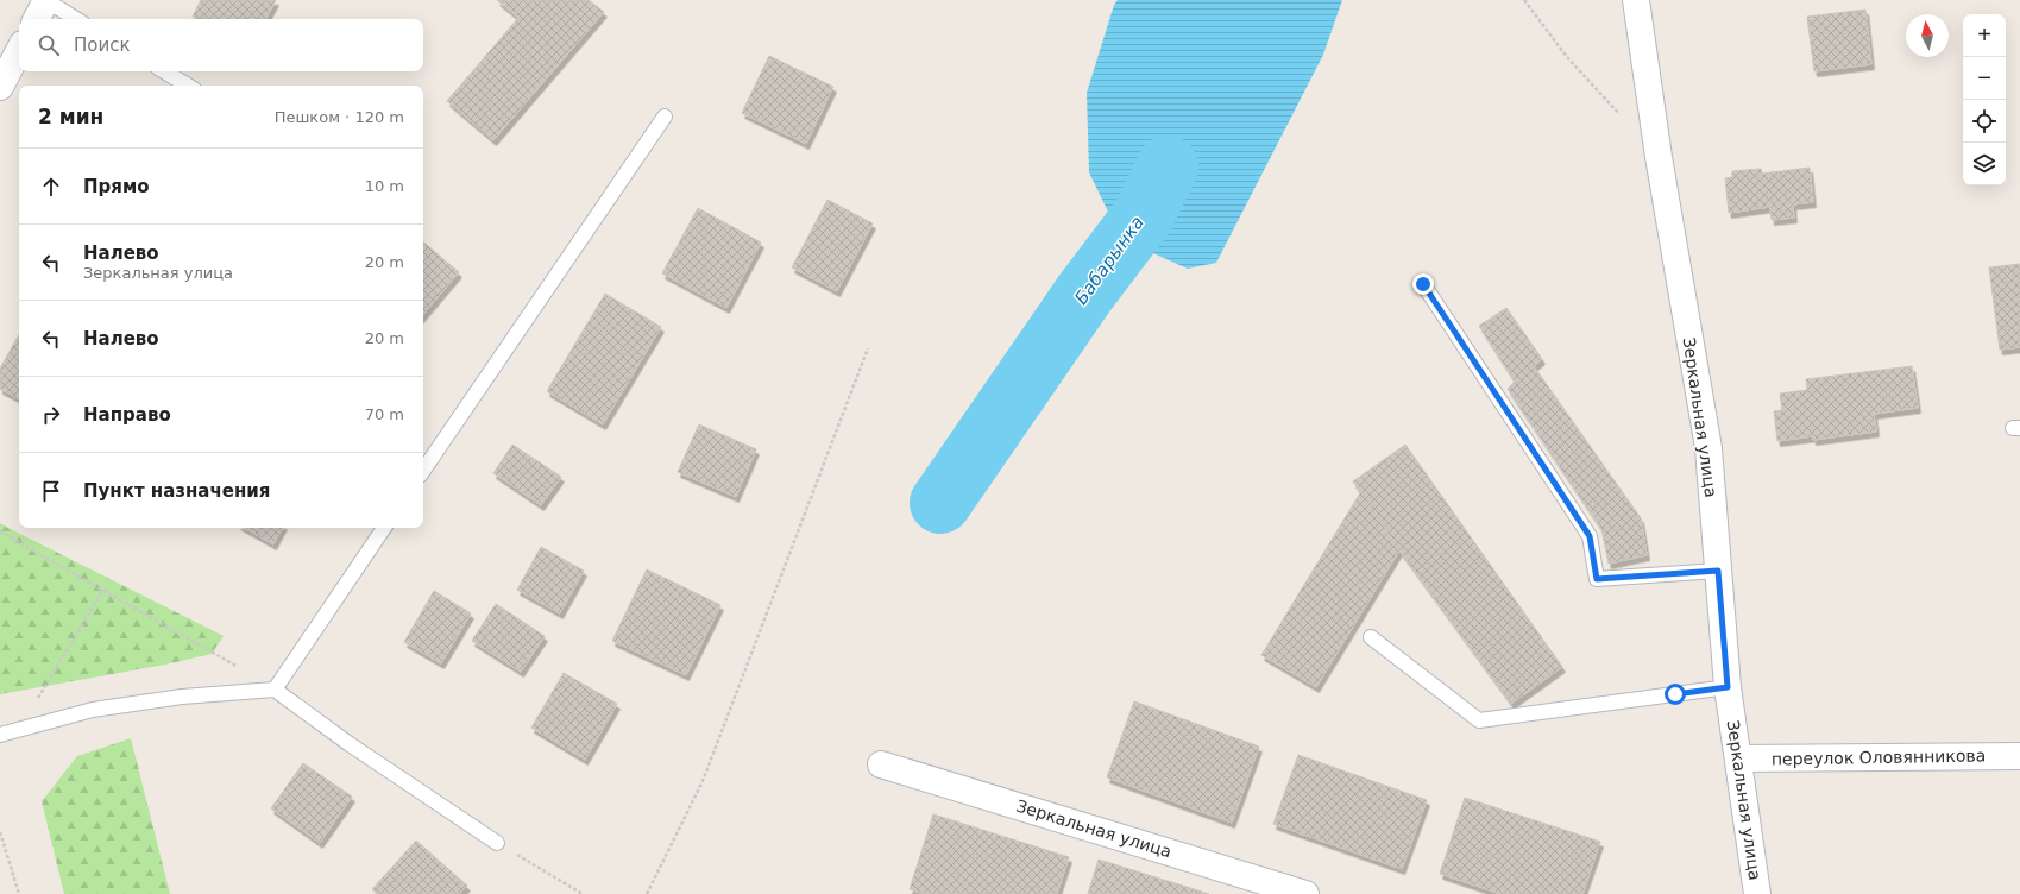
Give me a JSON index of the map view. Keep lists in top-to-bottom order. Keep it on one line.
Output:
{"streets":{"street":["Зеркальная улица","переулок Оловянникова"]},"crossings":[["Зеркальная улица","переулок Оловянникова"]],"water":["Бабарынка"],"north":"top","page":{"map_buttons":["+","−"],"search":"Поиск","heading":["2 мин","Пешком · 120 m"],"list":[["Прямо","10 m"],["Налево","Зеркальная улица","20 m"],["Налево","20 m"],["Направо","70 m"],"Пункт назначения"]}}
